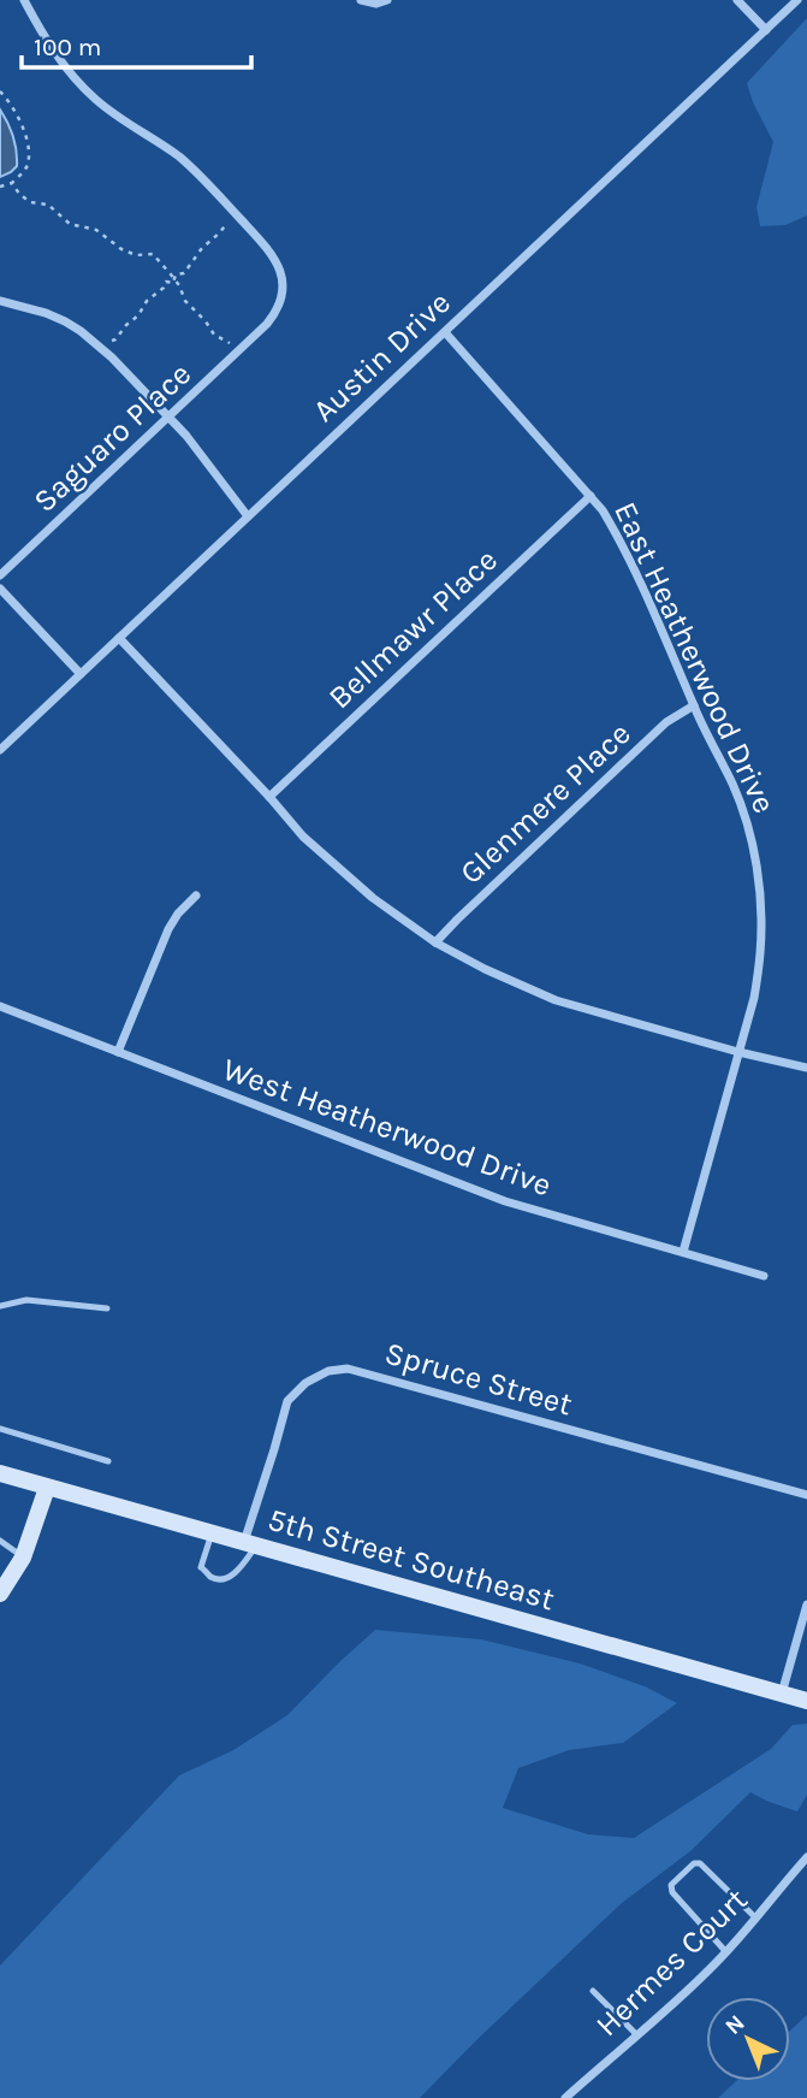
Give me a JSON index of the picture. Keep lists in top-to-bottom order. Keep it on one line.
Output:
{"streets":{"main road":["5th Street Southeast"],"street":["Austin Drive","Saguaro Place","Bellmawr Place","East Heatherwood Drive","Glenmere Place","West Heatherwood Drive","Spruce Street","Hermes Court"]},"crossings":[["Austin Drive","East Heatherwood Drive"],["Bellmawr Place","East Heatherwood Drive"],["East Heatherwood Drive","Glenmere Place"],["East Heatherwood Drive","West Heatherwood Drive"],["Spruce Street","5th Street Southeast"]],"scale_bar":"100 m","north":"top left"}
